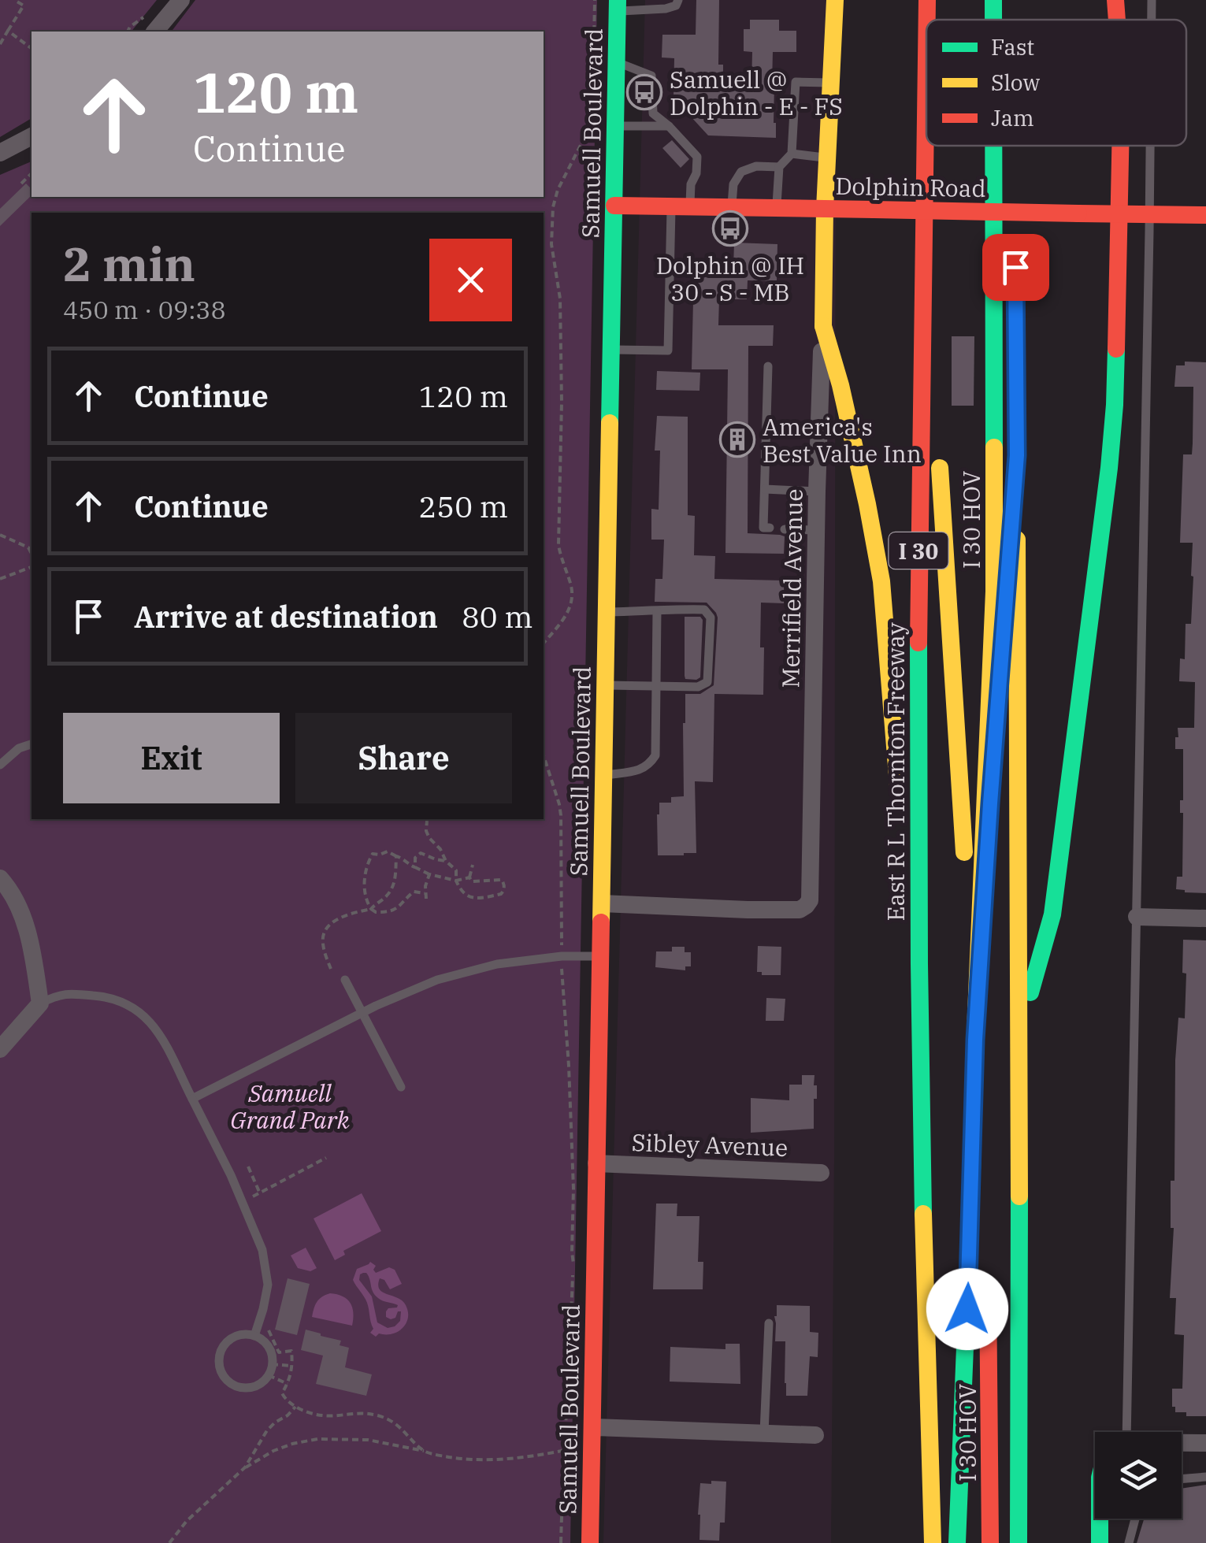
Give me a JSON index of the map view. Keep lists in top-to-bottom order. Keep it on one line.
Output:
{"streets":{"main road":["Samuell Boulevard","Dolphin Road","I 30 HOV","I 30","Merrifield Avenue","East R L Thornton Freeway"],"street":["Sibley Avenue"]},"crossings":[["Samuell Boulevard","Dolphin Road"],["Samuell Boulevard","Merrifield Avenue"],["Samuell Boulevard","Sibley Avenue"],["Dolphin Road","Merrifield Avenue"]],"parks":["Samuell Grand Park"],"places":{"bus stop":["Samuell @ Dolphin - E - FS","Dolphin @ IH 30 - S - MB"],"building":["America's Best Value Inn"]},"legend":["Fast","Slow","Jam"],"page":{"turn":["120 m","Continue"],"heading":["2 min","450 m · 09:38"],"list":[{"name":"Continue","value":"120 m"},{"name":"Continue","value":"250 m"},{"name":"Arrive at destination","value":"80 m"}],"buttons":["Exit","Share"]}}
